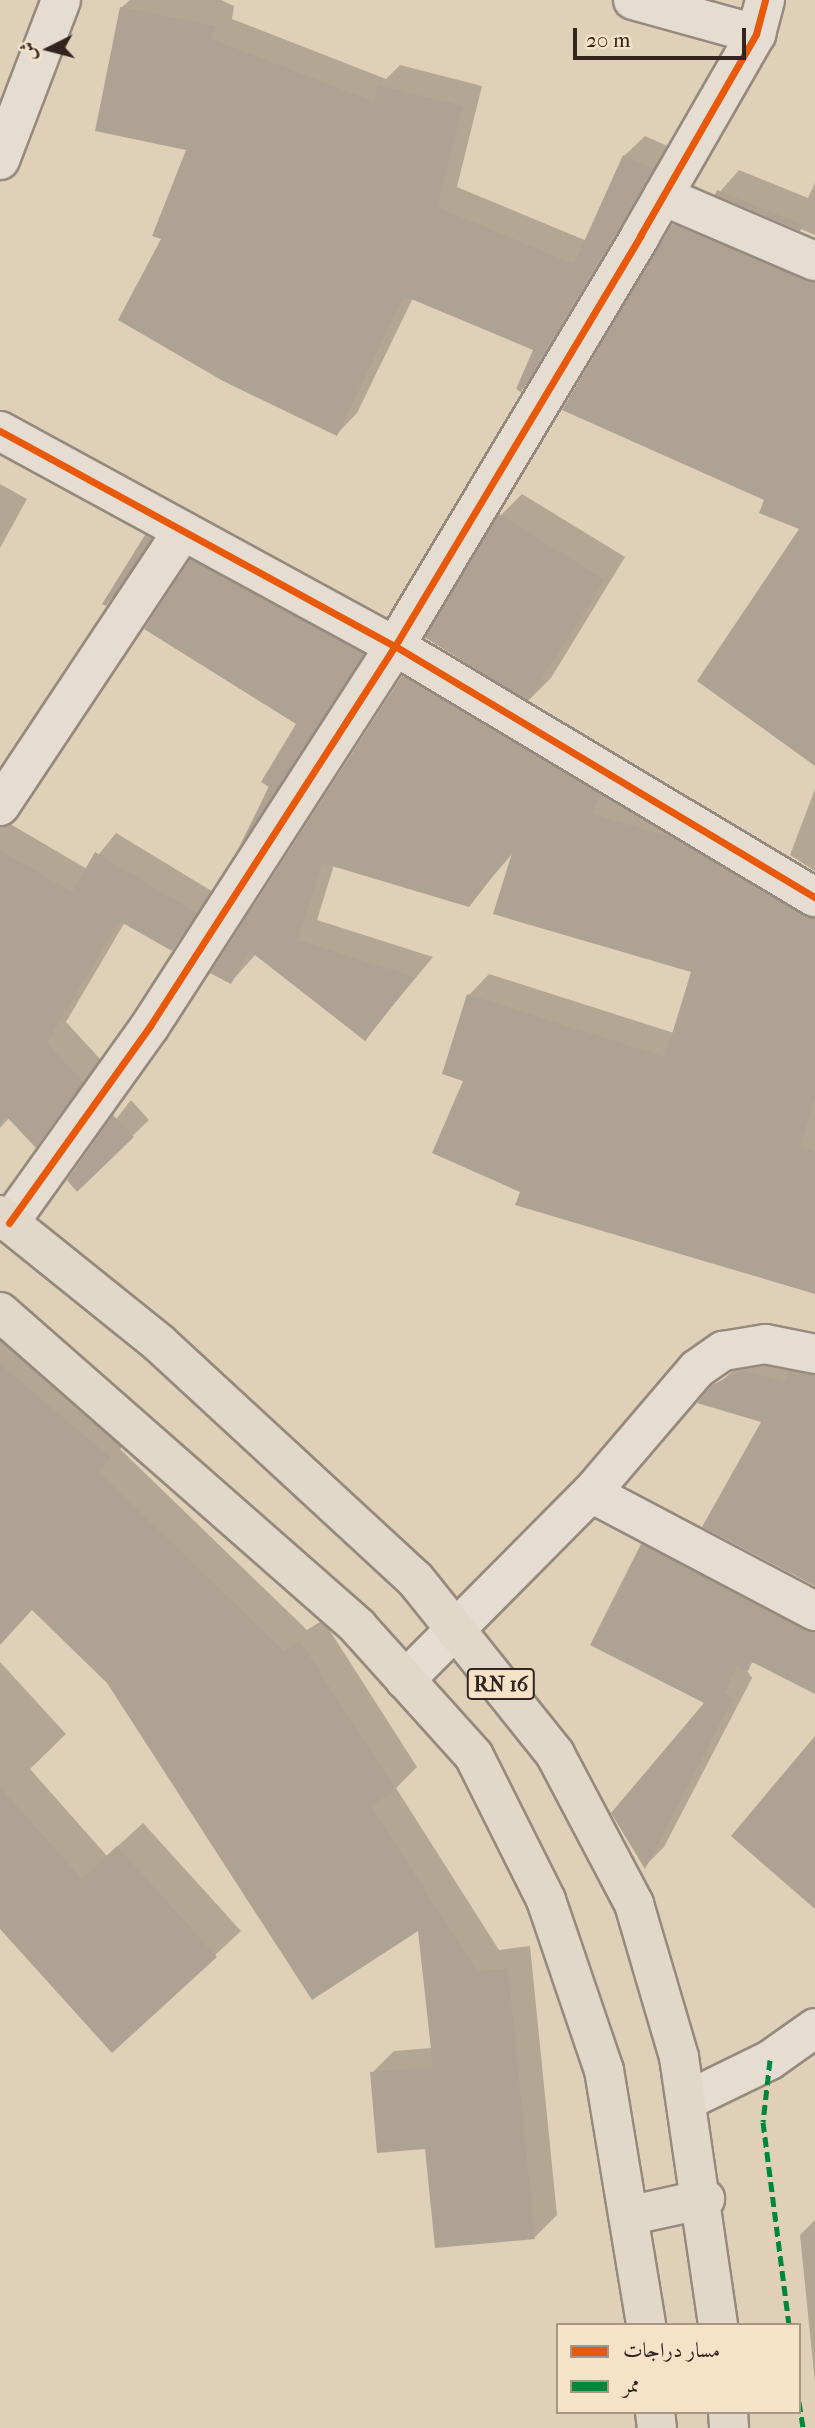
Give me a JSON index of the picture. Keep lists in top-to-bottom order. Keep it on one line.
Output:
{"streets":{"main road":["RN 16"]},"legend":["مسار دراجات","ممر"],"scale_bar":"20 m","north":"left"}
